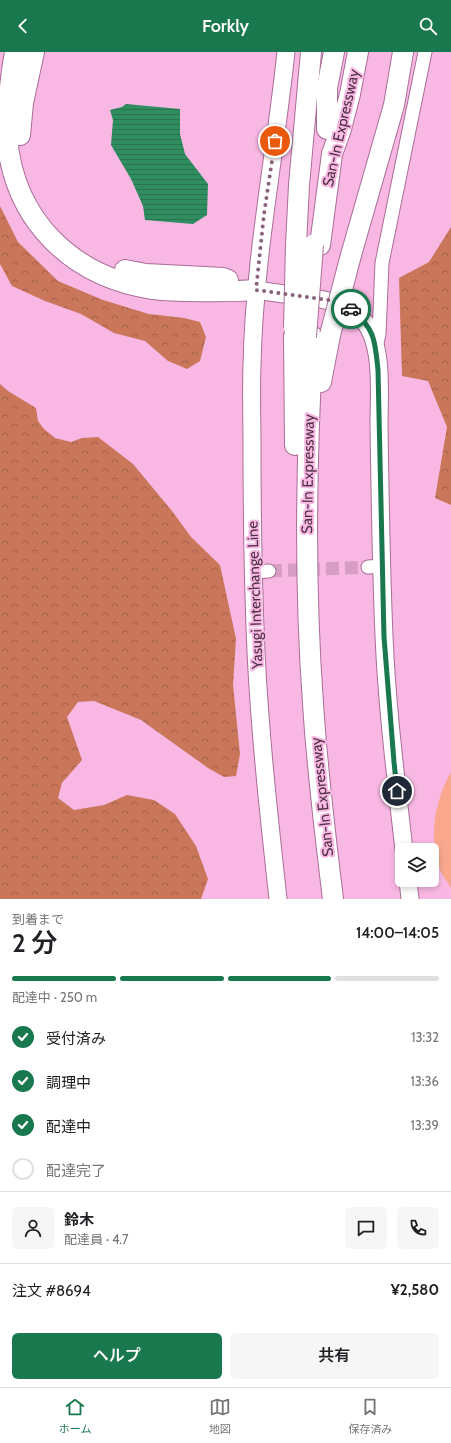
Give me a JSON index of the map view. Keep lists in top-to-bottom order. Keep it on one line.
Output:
{"streets":{"highway":["San-In Expressway"],"main road":["Yasugi Interchange Line"]},"page":{"header":"Forkly","heading":["2 分","到着まで","14:00–14:05"],"panel":["鈴木","配達員 · 4.7","注文 #8694","¥2,580"],"bar":"配達中 · 250 m","list":[["受付済み","13:32"],["調理中","13:36"],["配達中","13:39"],"配達完了"],"buttons":["ヘルプ","共有"],"tabs":["ホーム","地図","保存済み"]}}
